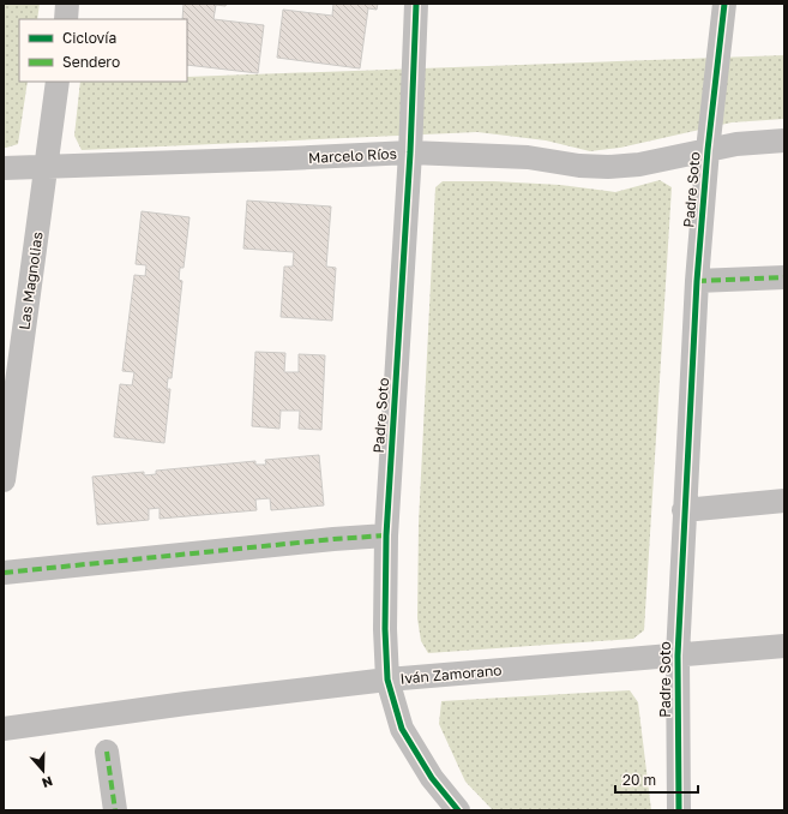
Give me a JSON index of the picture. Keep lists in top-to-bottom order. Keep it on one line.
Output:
{"streets":{"street":["Marcelo Ríos","Padre Soto","Las Magnolias","Iván Zamorano"]},"crossings":[["Marcelo Ríos","Padre Soto"],["Marcelo Ríos","Las Magnolias"],["Padre Soto","Iván Zamorano"]],"legend":["Ciclovía","Sendero"],"scale_bar":"20 m","north":"bottom"}
